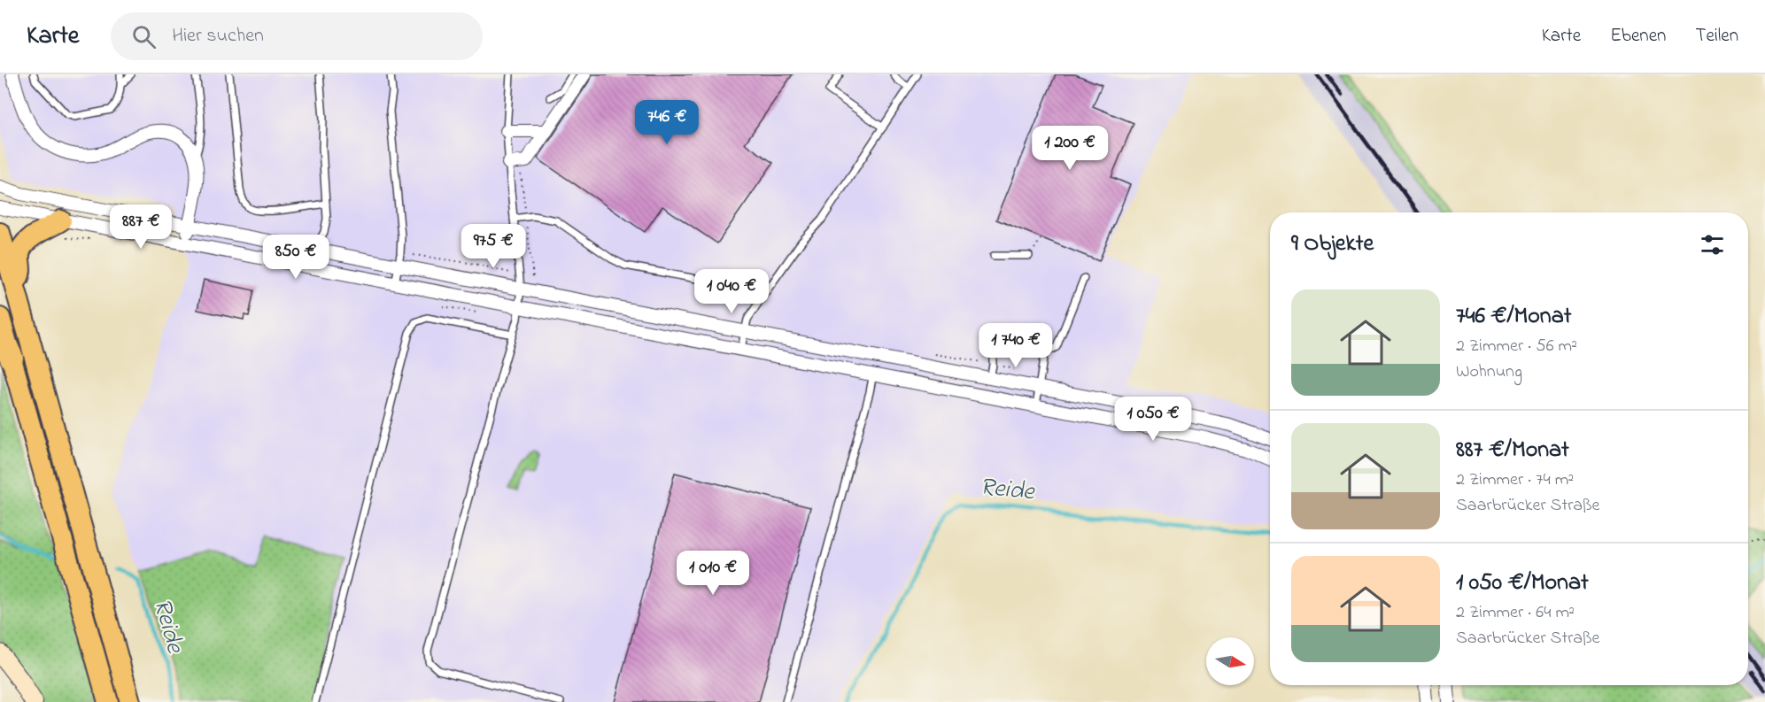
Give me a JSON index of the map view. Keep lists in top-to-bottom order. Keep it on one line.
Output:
{"water":["Reide"],"north":"right","page":{"header":"Karte","search":"Hier suchen","nav":["Karte","Ebenen","Teilen"],"price":["746 €","1 200 €","887 €","975 €","850 €","1 040 €","1 740 €","1 050 €","1 010 €"],"heading":"9 Objekte","list":[{"name":"746 €/Monat","note":"2 Zimmer · 56 m² · Wohnung"},{"name":"887 €/Monat","note":"2 Zimmer · 74 m² · Saarbrücker Straße"},{"name":"1 050 €/Monat","note":"2 Zimmer · 64 m² · Saarbrücker Straße"}]}}
